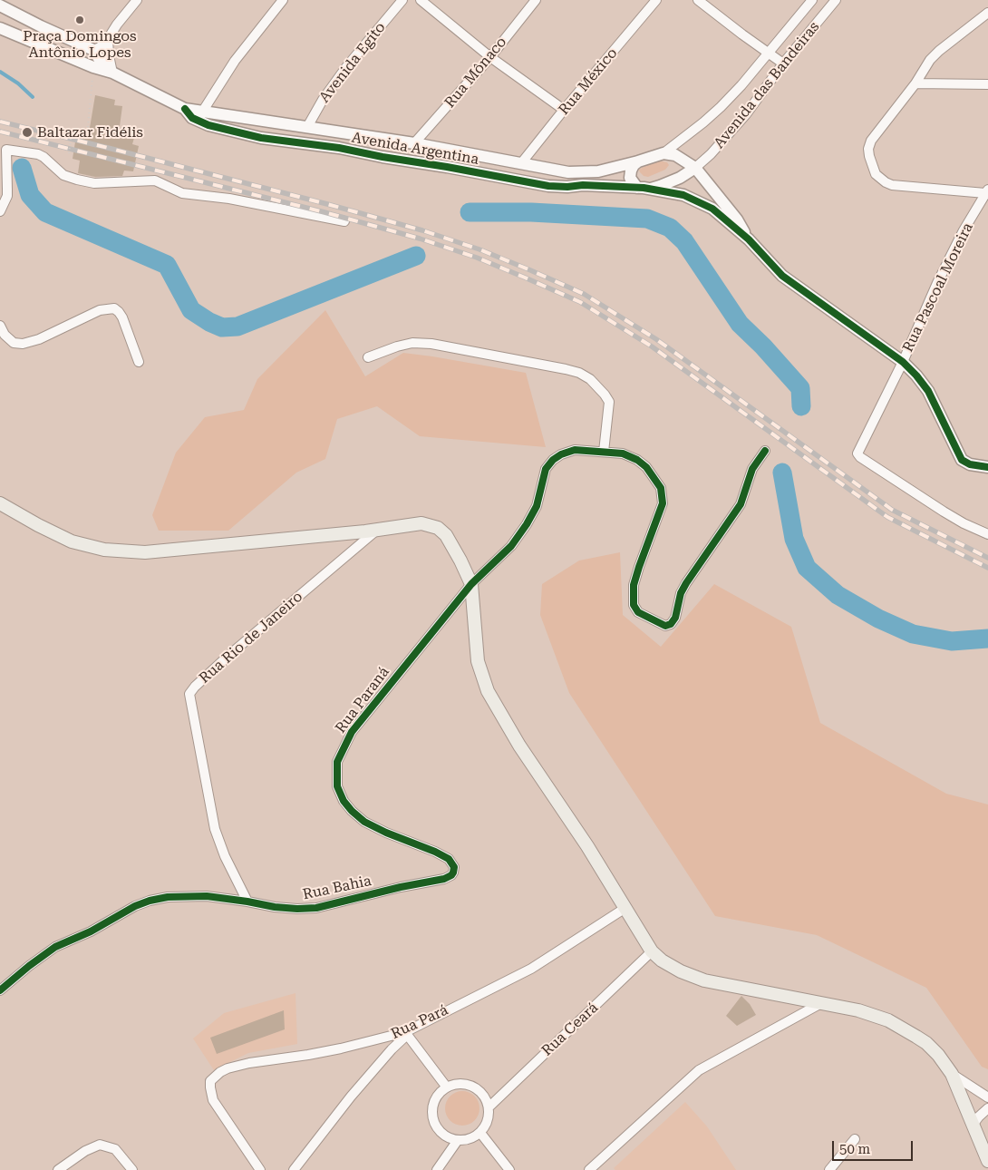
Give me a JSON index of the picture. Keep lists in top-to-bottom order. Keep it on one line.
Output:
{"streets":{"street":["Avenida Egito","Rua Mônaco","Rua México","Avenida das Bandeiras","Avenida Argentina","Rua Pascoal Moreira","Rua Rio de Janeiro","Rua Paraná","Rua Bahia","Rua Pará","Rua Ceará"]},"crossings":[["Avenida Egito","Avenida Argentina"],["Rua Mônaco","Avenida Argentina"],["Rua México","Avenida Argentina"],["Avenida das Bandeiras","Avenida Argentina"],["Rua Rio de Janeiro","Rua Bahia"],["Rua Paraná","Rua Bahia"]],"places":["Praça Domingos Antônio Lopes","Baltazar Fidélis"],"scale_bar":"50 m"}
